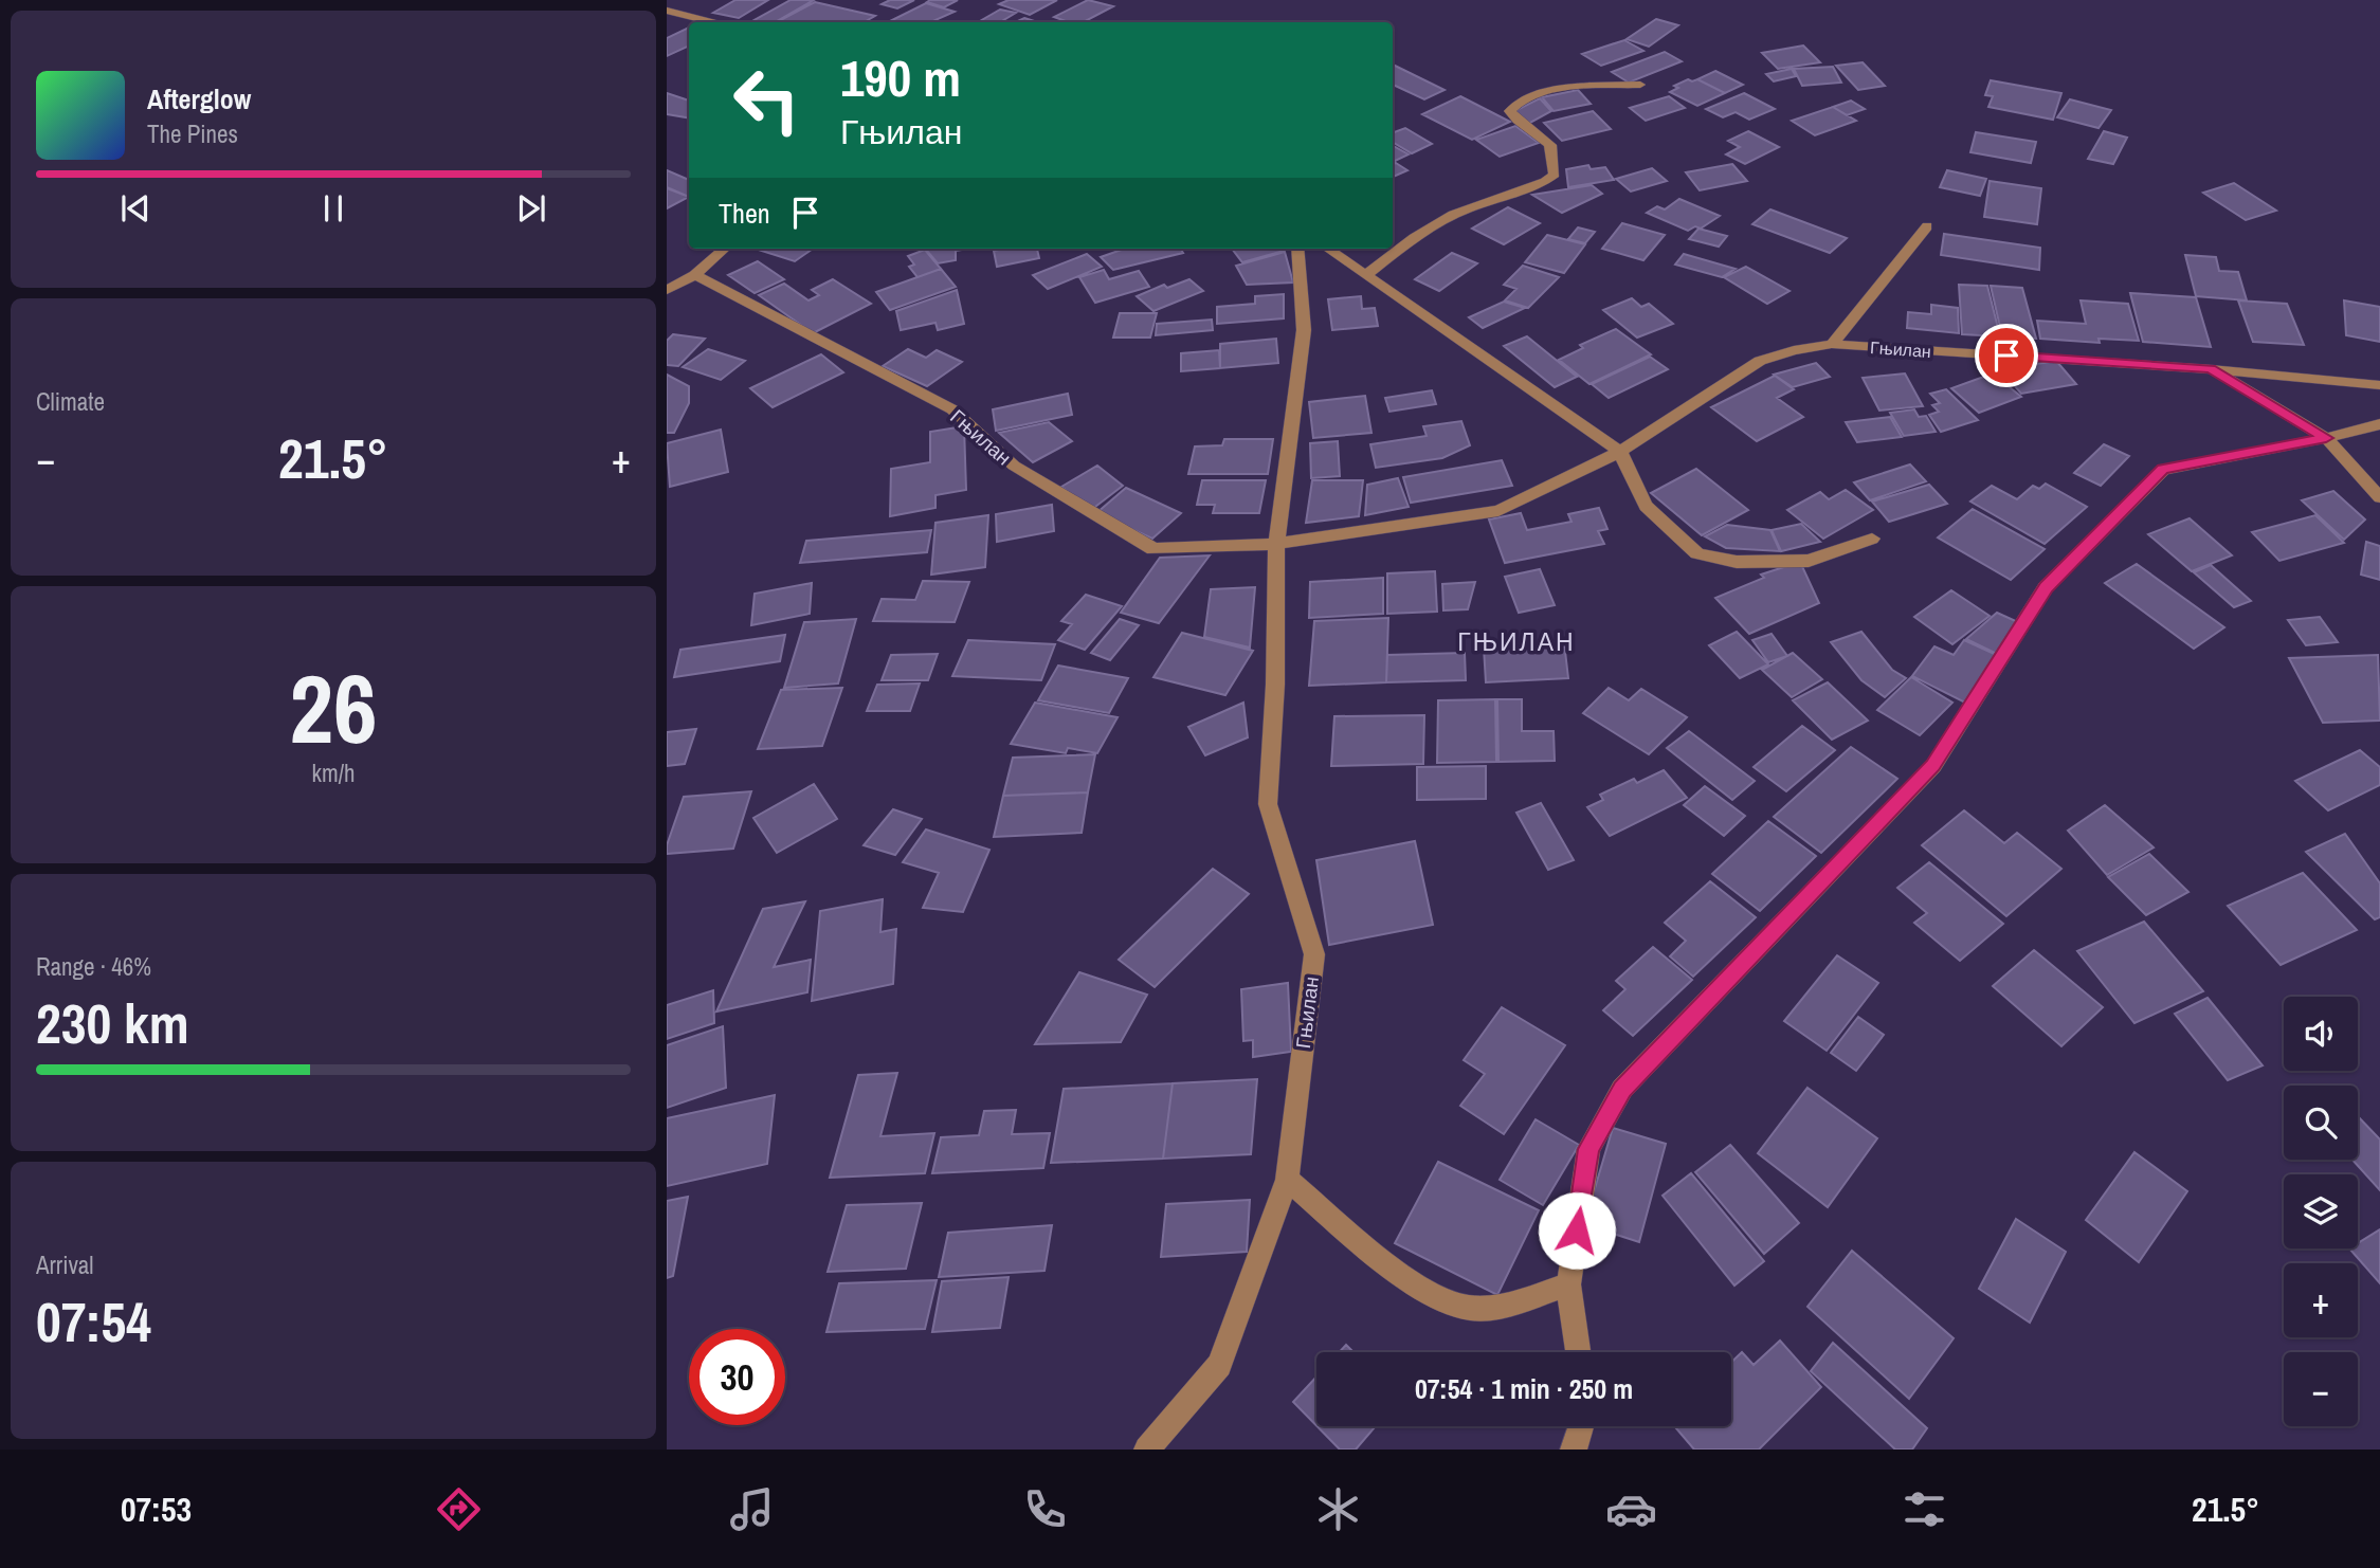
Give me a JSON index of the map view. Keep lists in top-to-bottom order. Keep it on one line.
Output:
{"streets":{"street":["Гњилан"]},"districts":["ГЊИЛАН"],"page":{"turn":["190 m","Гњилан"],"song":["Afterglow","The Pines"],"then":"Then","tile":["Climate",["26","km/h"],["Range · 46%","230 km"],["Arrival","07:54"]],"heat":["−","21.5°","+"],"map_buttons":["+","−"],"limit":"30","trip":"07:54 · 1 min · 250 m","tabs":["07:53","21.5°"]}}
